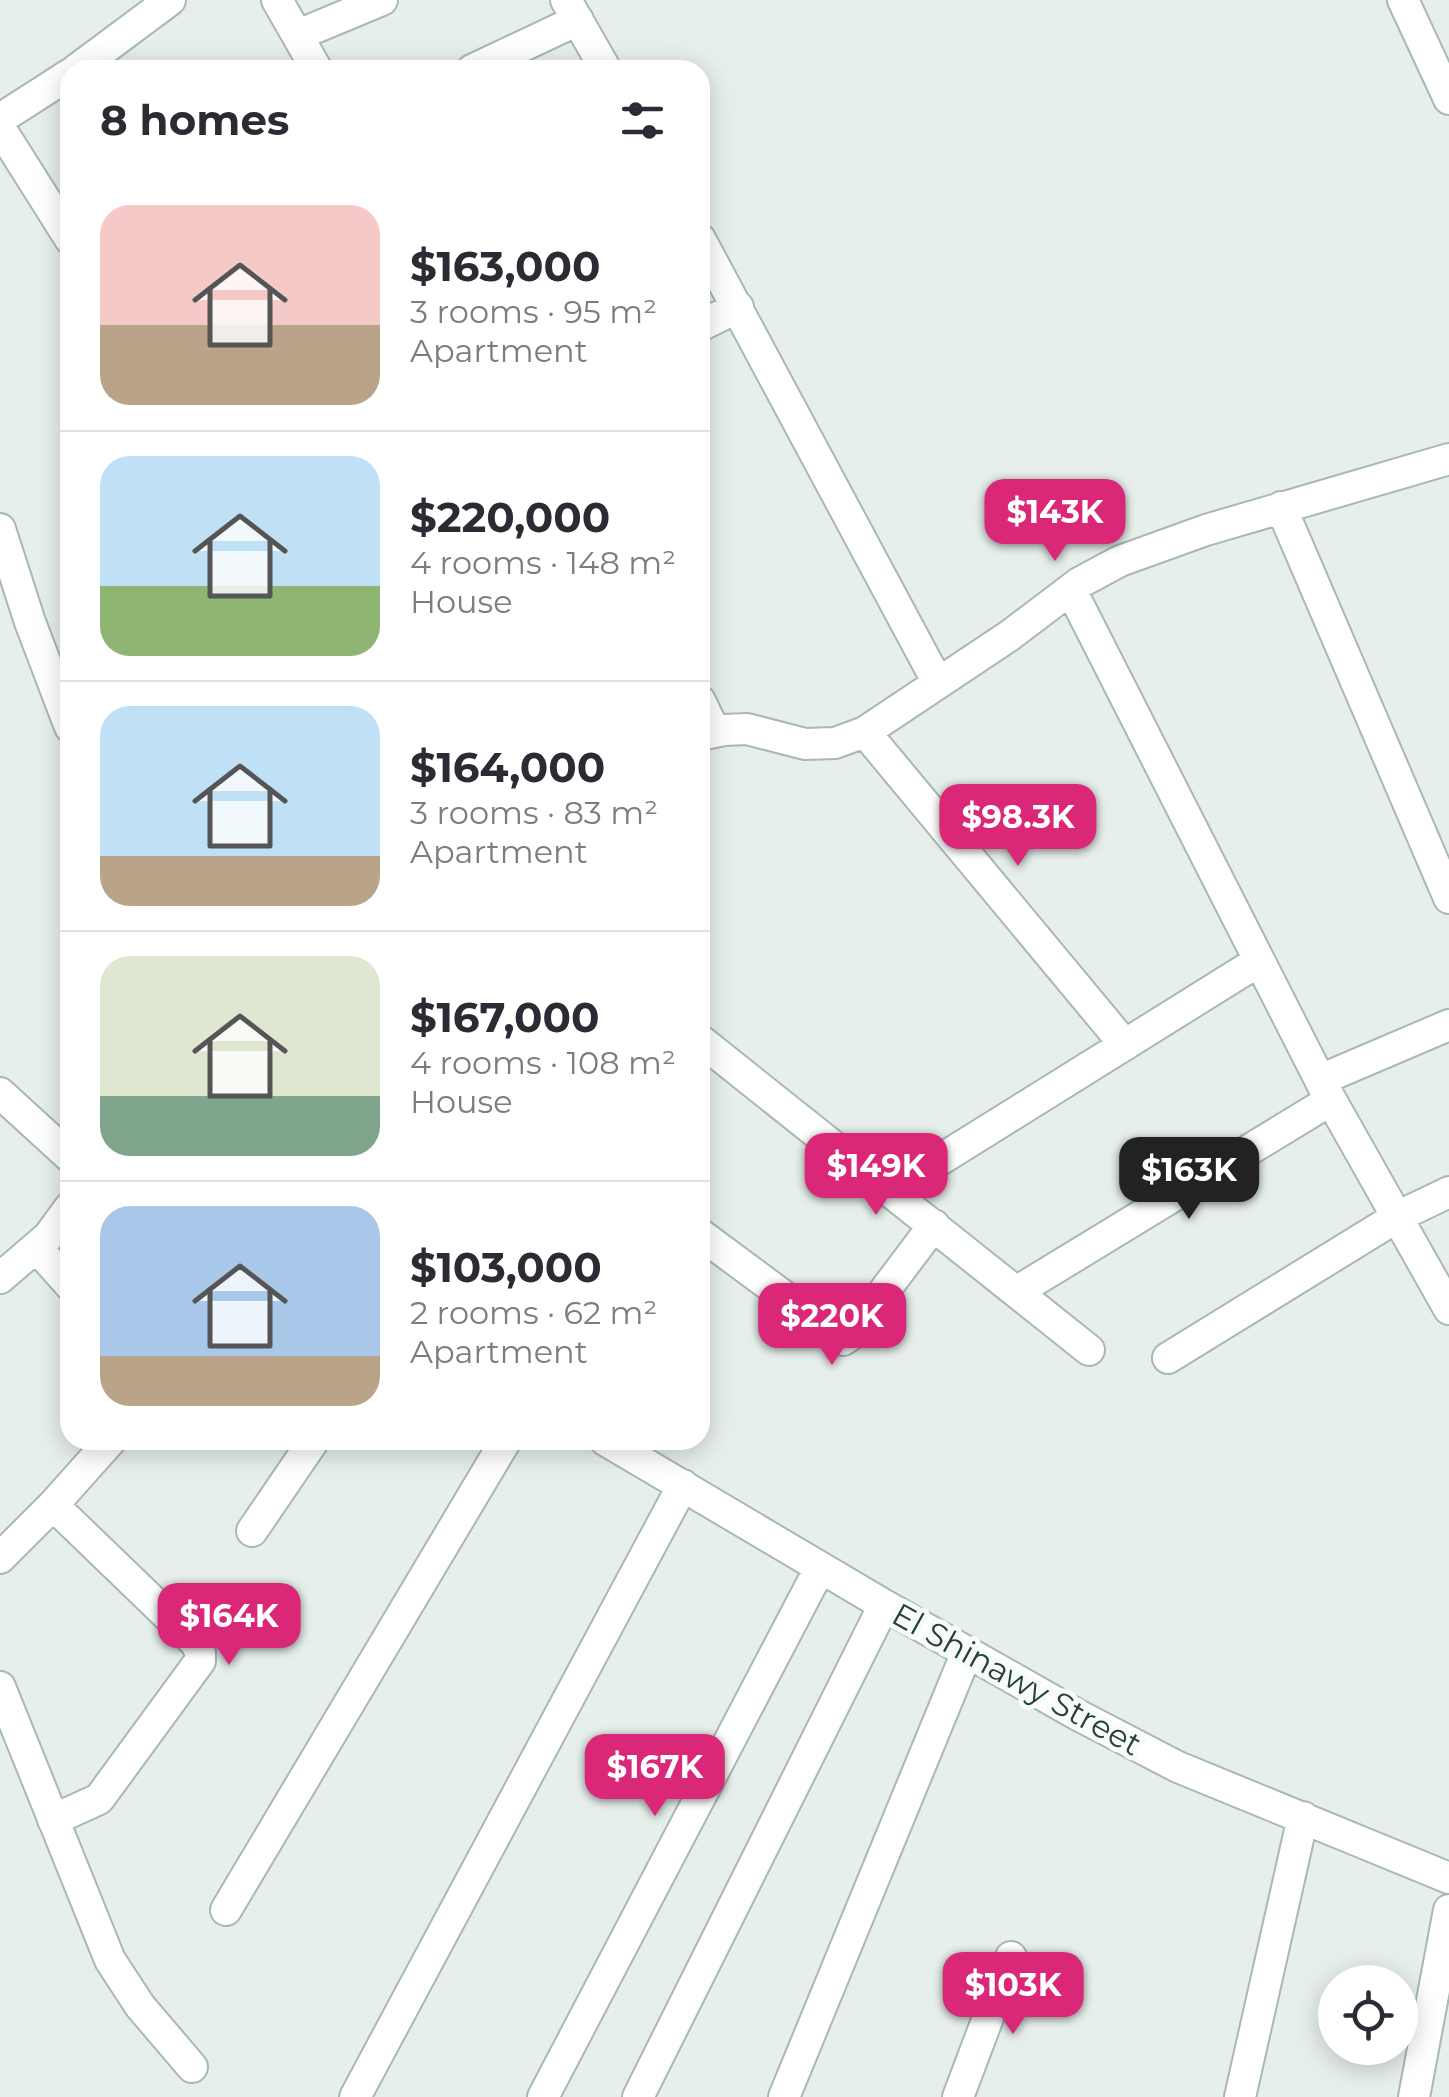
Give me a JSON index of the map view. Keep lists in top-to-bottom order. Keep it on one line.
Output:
{"streets":{"street":["El Shinawy Street"]},"page":{"heading":"8 homes","list":[{"name":"$163,000","note":"3 rooms · 95 m² · Apartment"},{"name":"$220,000","note":"4 rooms · 148 m² · House"},{"name":"$164,000","note":"3 rooms · 83 m² · Apartment"},{"name":"$167,000","note":"4 rooms · 108 m² · House"},{"name":"$103,000","note":"2 rooms · 62 m² · Apartment"}],"price":["$143K","$98.3K","$149K","$163K","$220K","$164K","$167K","$103K"]}}
